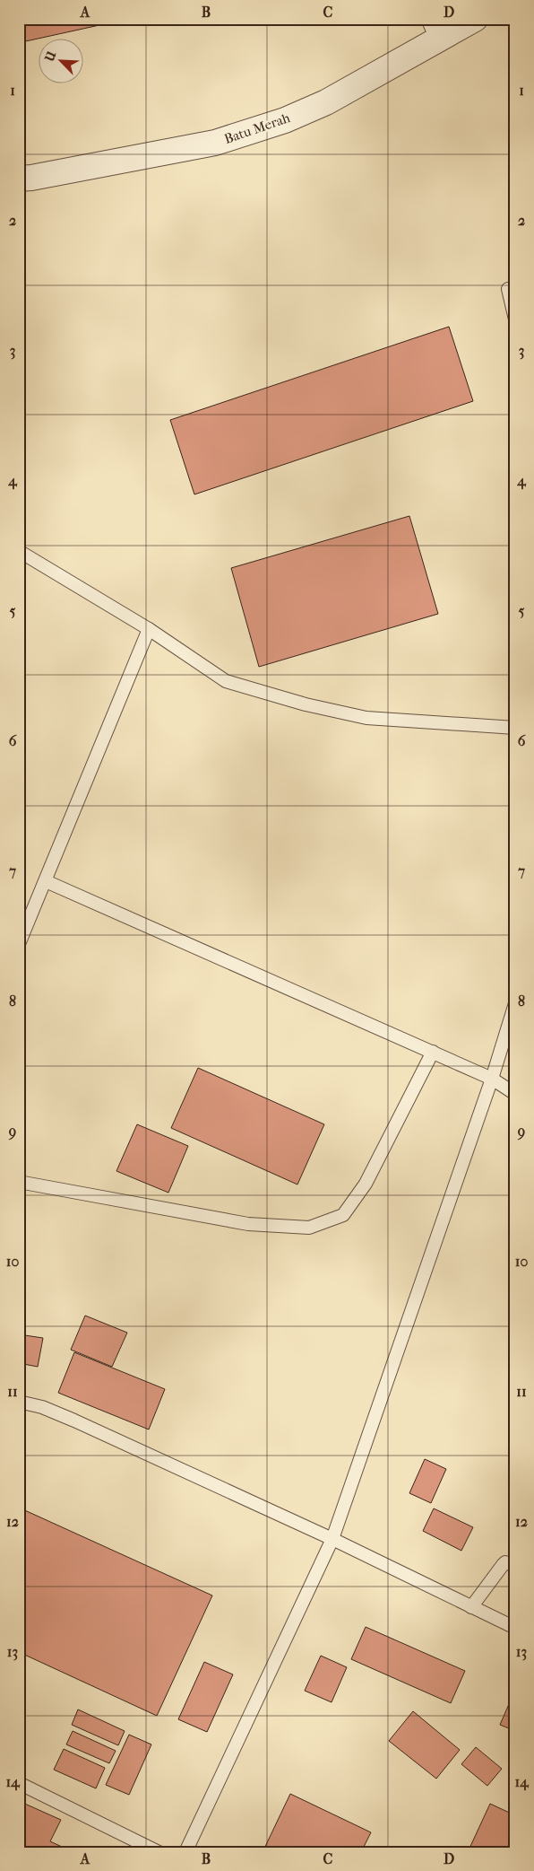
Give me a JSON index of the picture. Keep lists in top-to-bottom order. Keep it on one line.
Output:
{"streets":{"street":["Batu Merah"]},"north":"top left","grid":{"columns":["A","B","C","D"],"rows":["1","2","3","4","5","6","7","8","9","10","11","12","13","14"]}}
